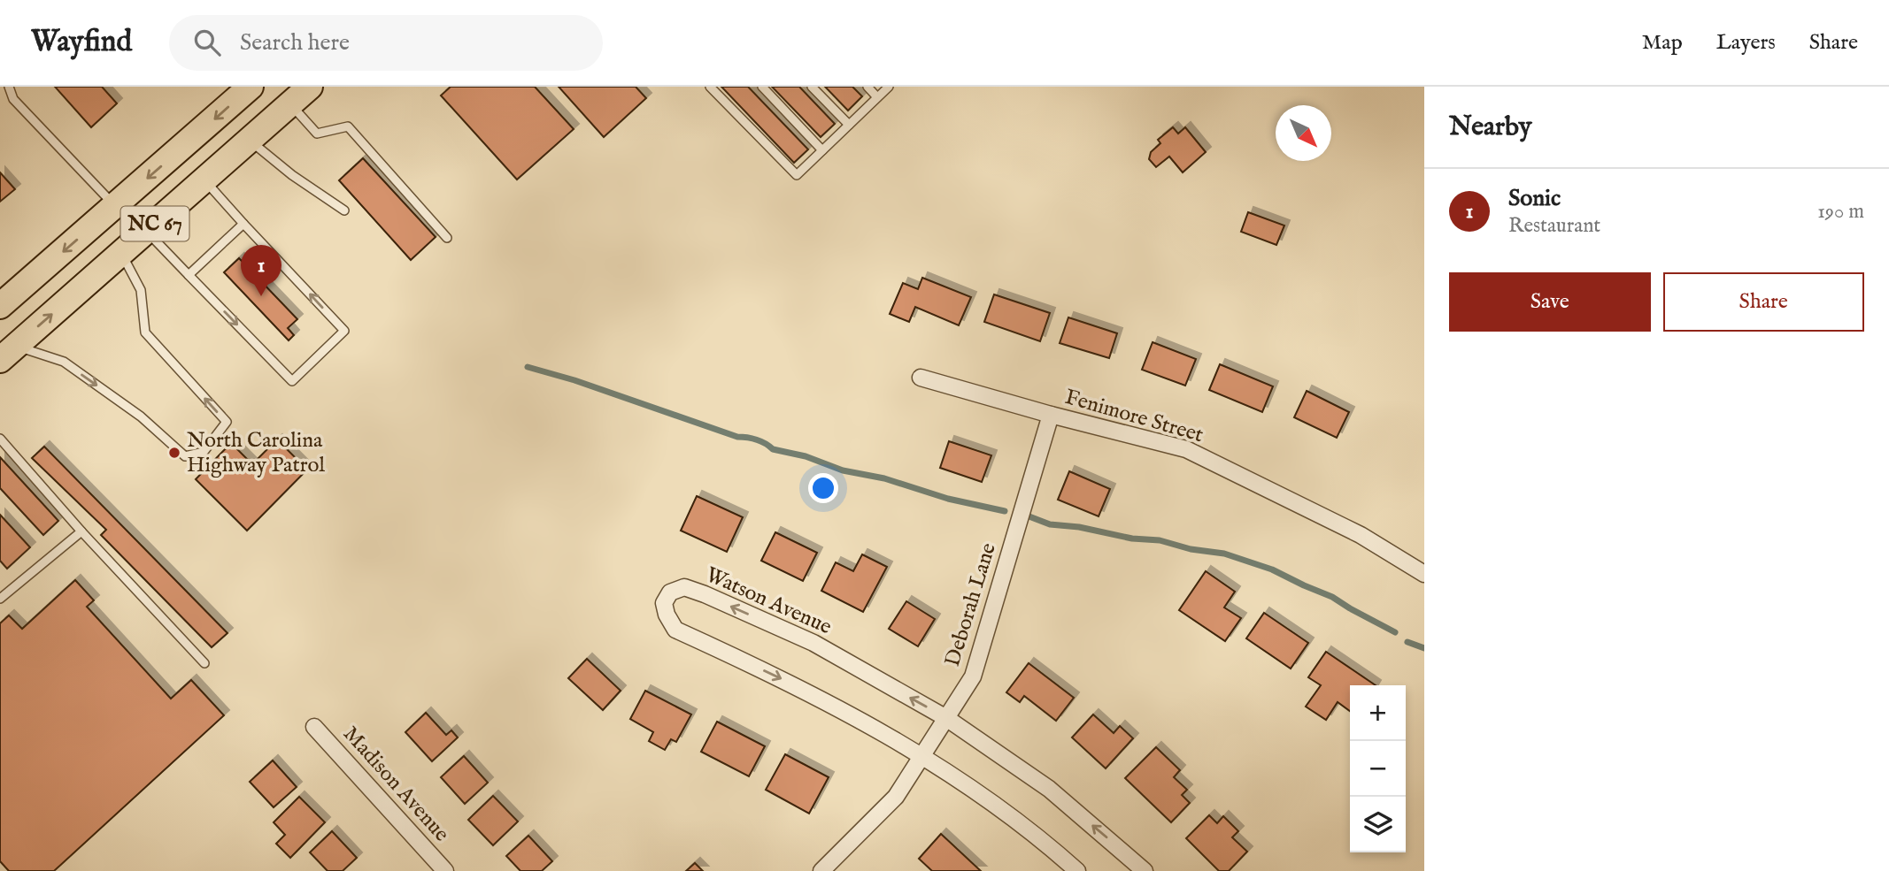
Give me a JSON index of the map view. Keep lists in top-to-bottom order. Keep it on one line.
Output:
{"streets":{"main road":["NC 67"],"street":["Fenimore Street","Watson Avenue","Deborah Lane","Madison Avenue"]},"crossings":[["Fenimore Street","Deborah Lane"],["Watson Avenue","Deborah Lane"]],"places":["North Carolina Highway Patrol"],"north":"bottom right","page":{"header":"Wayfind","search":"Search here","nav":["Map","Layers","Share"],"heading":"Nearby","list":[{"mark":"1","name":"Sonic","note":"Restaurant","value":"190 m"}],"pins":"1","buttons":["Save","Share"],"map_buttons":["+","−"]}}
